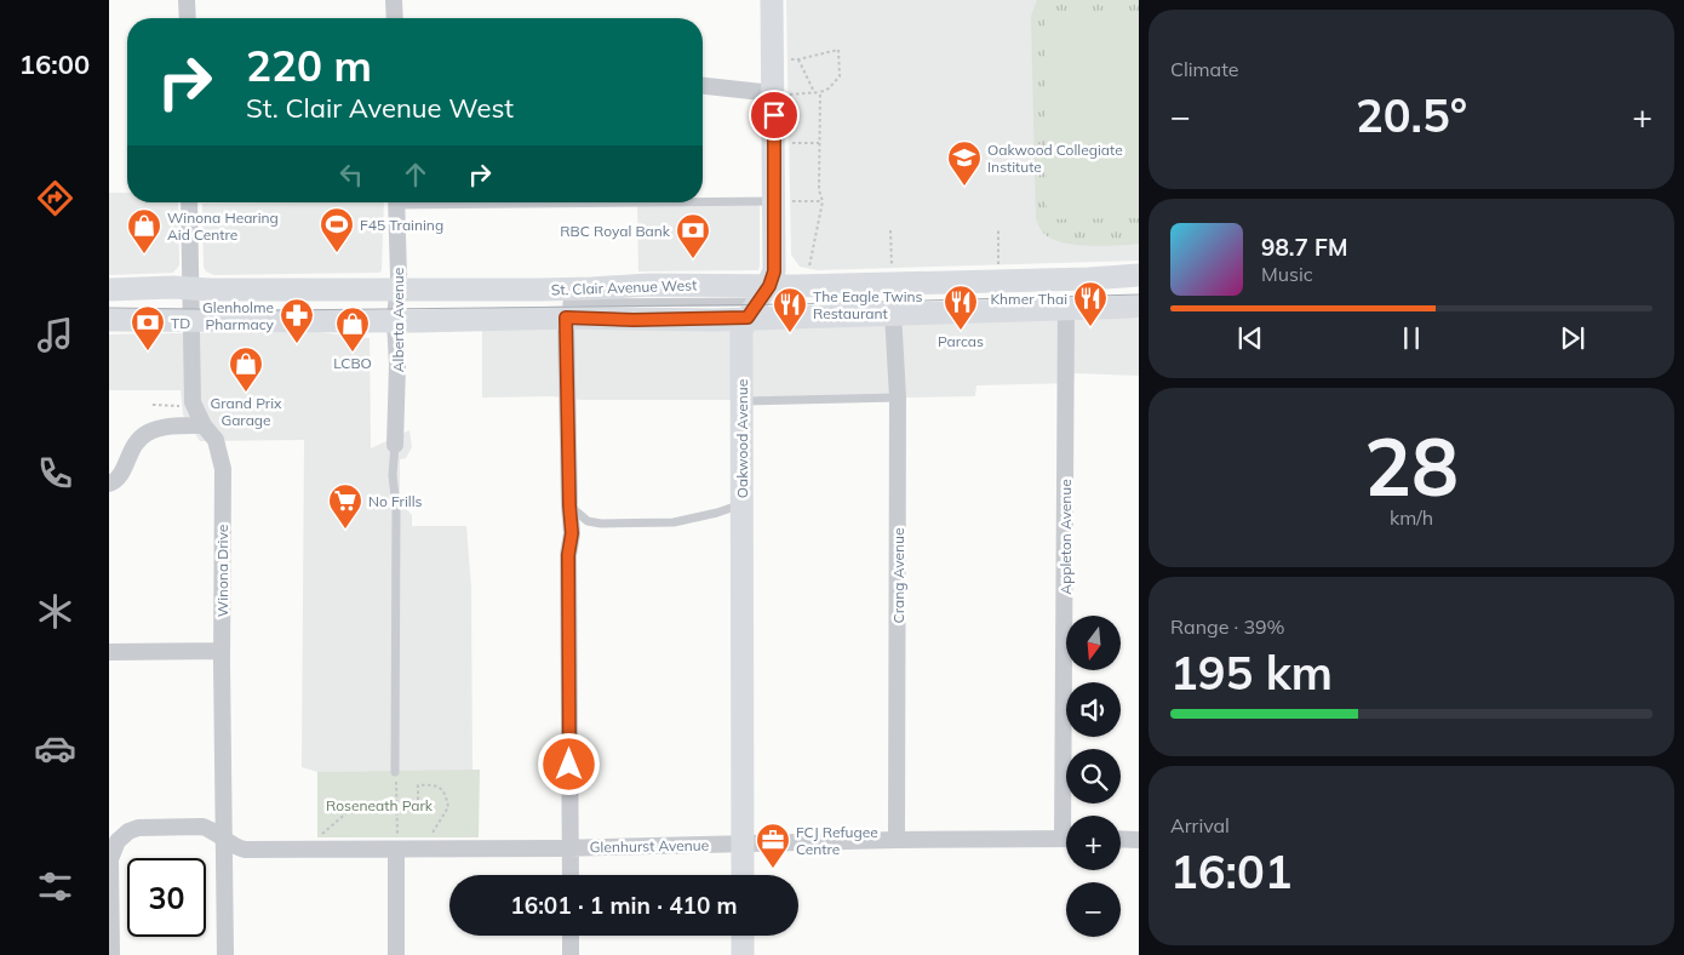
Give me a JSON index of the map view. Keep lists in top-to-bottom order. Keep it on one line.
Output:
{"streets":{"main road":["St. Clair Avenue West","Oakwood Avenue"],"street":["Alberta Avenue","Appleton Avenue","Winona Drive","Crang Avenue","Glenhurst Avenue"]},"crossings":[["St. Clair Avenue West","Alberta Avenue"],["St. Clair Avenue West","Oakwood Avenue"],["St. Clair Avenue West","Appleton Avenue"],["St. Clair Avenue West","Winona Drive"],["St. Clair Avenue West","Crang Avenue"],["Oakwood Avenue","Glenhurst Avenue"],["Winona Drive","Glenhurst Avenue"],["Crang Avenue","Glenhurst Avenue"]],"parks":["Roseneath Park"],"places":{"school or university":["Oakwood Collegiate Institute"],"sports":["F45 Training"],"shop":["Winona Hearing Aid Centre","LCBO","Grand Prix Garage"],"bank":["RBC Royal Bank","TD"],"restaurant":["Khmer Thai","Parcas","The Eagle Twins Restaurant"],"pharmacy":["Glenholme Pharmacy"],"supermarket":["No Frills"],"office":["FCJ Refugee Centre"]},"north":"bottom","page":{"tabs":"16:00","tile":["Climate",["28","km/h"],["Range · 39%","195 km"],["Arrival","16:01"]],"turn":["220 m","St. Clair Avenue West"],"heat":["−","20.5°","+"],"song":["98.7 FM","Music"],"map_buttons":["+","−"],"limit":"30","trip":"16:01 · 1 min · 410 m"}}
